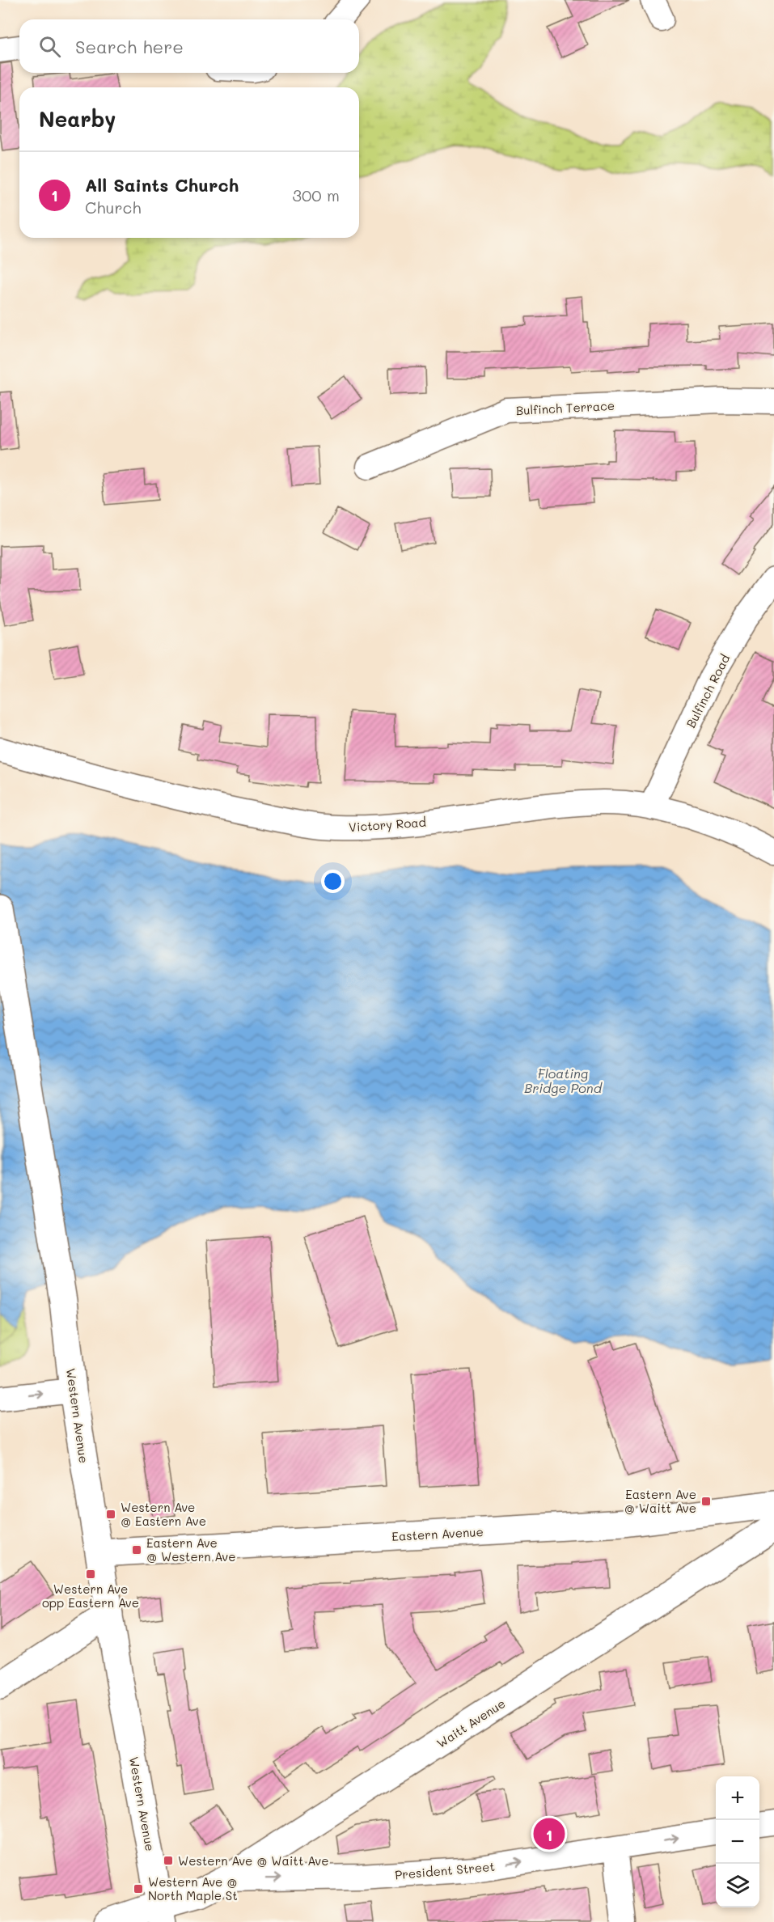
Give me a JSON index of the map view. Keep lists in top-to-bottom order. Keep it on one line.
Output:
{"streets":{"main road":["Western Avenue","Eastern Avenue","Waitt Avenue"],"street":["Bulfinch Terrace","Bulfinch Road","Victory Road","President Street"]},"crossings":[["Bulfinch Road","Victory Road"],["Western Avenue","Eastern Avenue"],["Western Avenue","Waitt Avenue"],["Waitt Avenue","President Street"]],"one_way":["President Street"],"water":["Floating Bridge Pond"],"places":{"transit":["Eastern Ave @ Waitt Ave","Western Ave @ Eastern Ave","Eastern Ave @ Western Ave","Western Ave opp Eastern Ave","Western Ave @ Waitt Ave","Western Ave @ North Maple St"]},"page":{"search":"Search here","heading":"Nearby","list":[{"mark":"1","name":"All Saints Church","note":"Church","value":"300 m"}],"map_buttons":["+","−"],"pins":"1"}}
